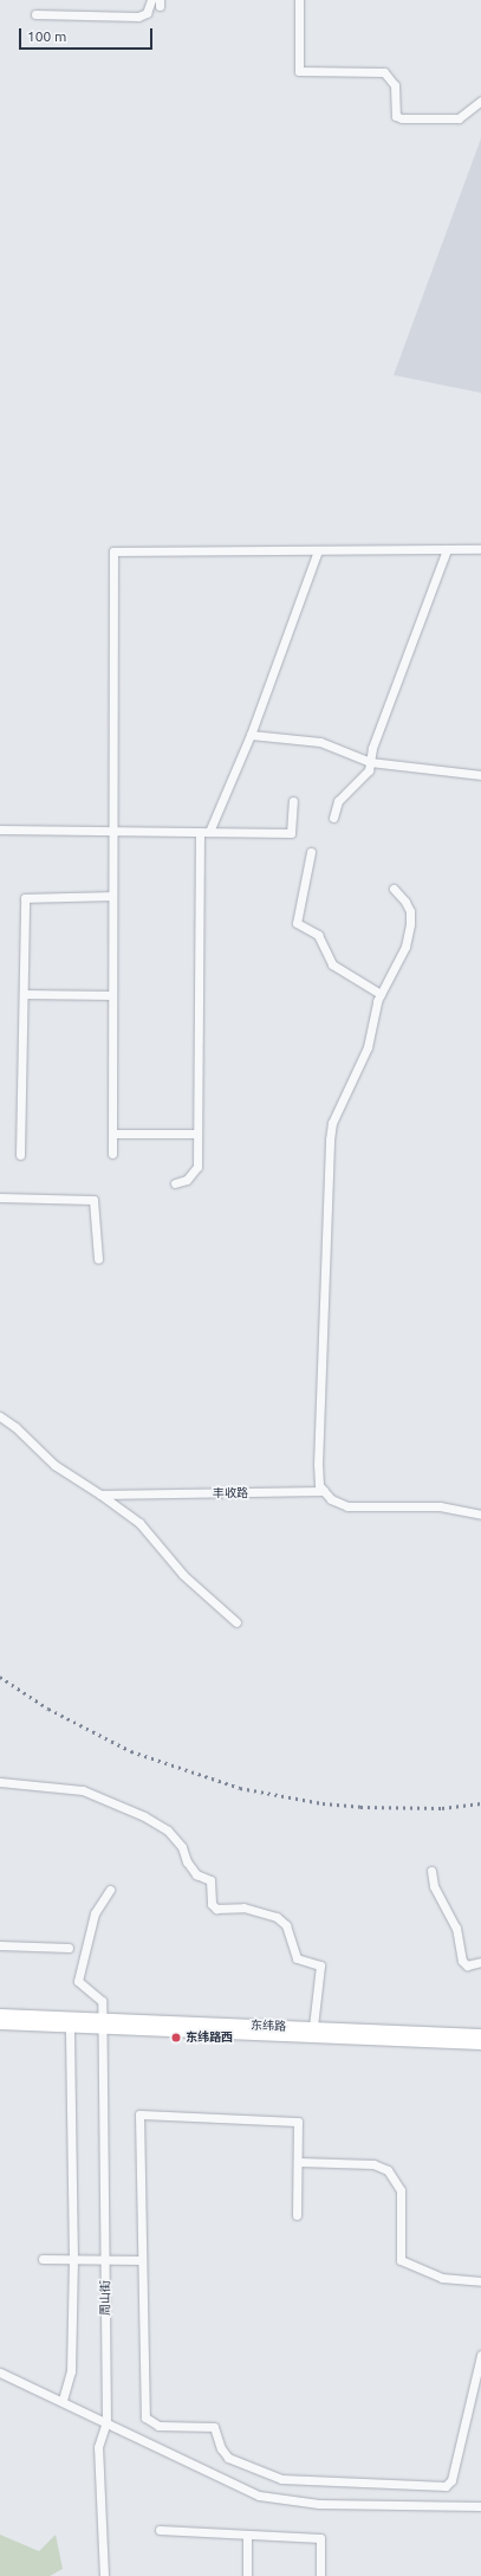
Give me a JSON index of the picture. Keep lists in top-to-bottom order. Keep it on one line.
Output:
{"streets":{"main road":["东纬路"],"street":["丰收路","周山街"]},"crossings":[["东纬路","周山街"]],"places":["东纬路西"],"scale_bar":"100 m"}
